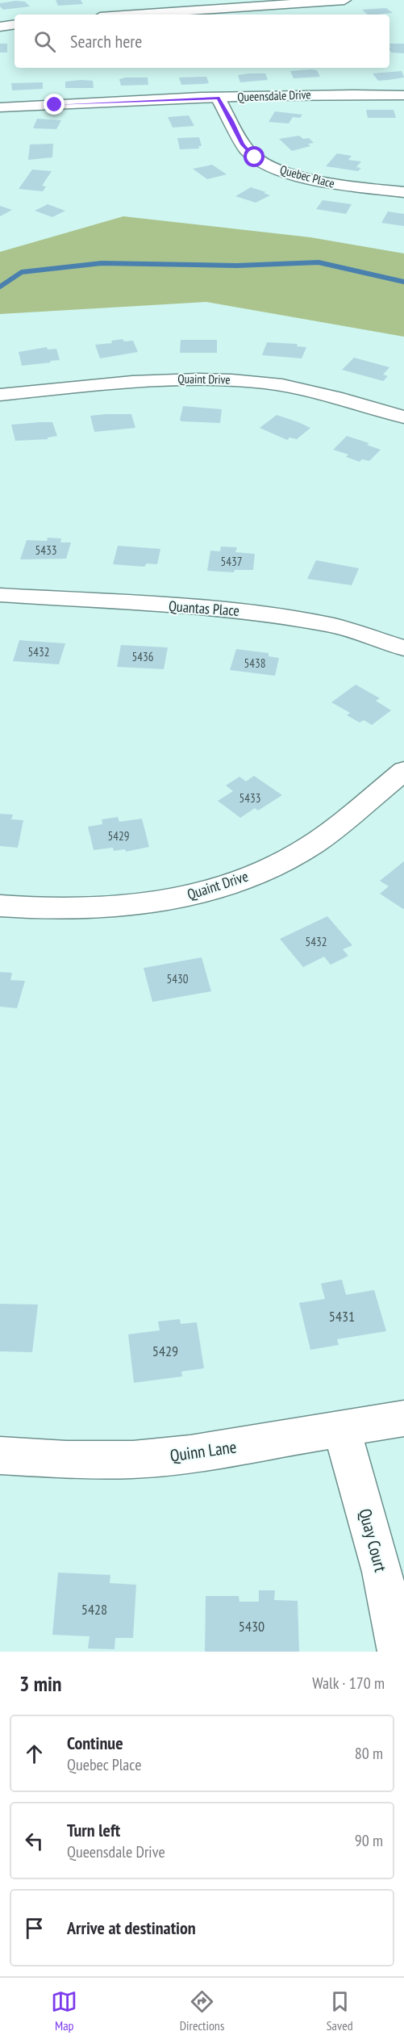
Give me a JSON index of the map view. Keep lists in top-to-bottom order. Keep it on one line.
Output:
{"streets":{"street":["Queensdale Drive","Quebec Place","Quaint Drive","Quantas Place","Quinn Lane","Quay Court"]},"crossings":[["Queensdale Drive","Quebec Place"],["Quinn Lane","Quay Court"]],"house_numbers":["5433","5437","5432","5436","5438","5433","5429","5432","5430","5431","5429","5428","5430"],"page":{"search":"Search here","heading":["3 min","Walk · 170 m"],"list":[["Continue","Quebec Place","80 m"],["Turn left","Queensdale Drive","90 m"],"Arrive at destination"],"nav":["Map","Directions","Saved"]}}
